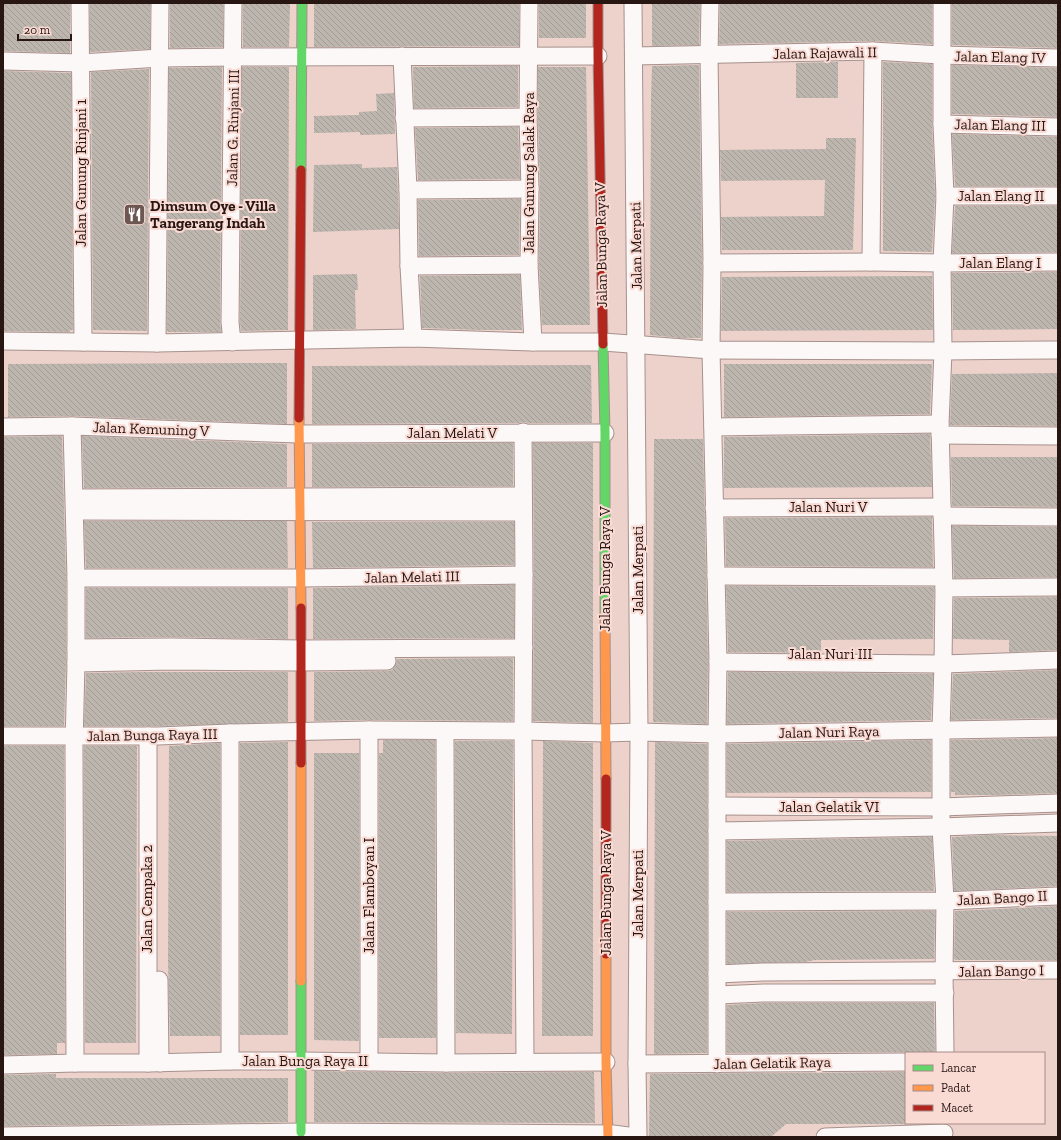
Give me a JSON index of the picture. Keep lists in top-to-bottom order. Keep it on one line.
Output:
{"streets":{"street":["Jalan Rajawali II","Jalan Elang IV","Jalan Elang III","Jalan G. Rinjani III","Jalan Gunung Rinjani 1","Jalan Gunung Salak Raya","Jalan Elang II","Jalan Bunga Raya V","Jalan Merpati","Jalan Elang I","Jalan Kemuning V","Jalan Melati V","Jalan Melati III","Jalan Nuri III","Jalan Nuri Raya","Jalan Bunga Raya III","Jalan Gelatik VI","Jalan Flamboyan I","Jalan Bango II","Jalan Cempaka 2","Jalan Bango I","Jalan Bunga Raya II","Jalan Gelatik Raya"]},"crossings":[["Jalan Rajawali II","Jalan Elang IV"],["Jalan Rajawali II","Jalan Merpati"],["Jalan Bunga Raya V","Jalan Melati V"],["Jalan Bunga Raya V","Jalan Nuri Raya"],["Jalan Bunga Raya V","Jalan Bunga Raya II"],["Jalan Merpati","Jalan Nuri Raya"],["Jalan Merpati","Jalan Gelatik Raya"],["Jalan Kemuning V","Jalan Melati V"],["Jalan Nuri Raya","Jalan Bunga Raya III"],["Jalan Bunga Raya III","Jalan Flamboyan I"],["Jalan Bunga Raya III","Jalan Cempaka 2"],["Jalan Flamboyan I","Jalan Bunga Raya II"],["Jalan Cempaka 2","Jalan Bunga Raya II"]],"places":{"restaurant":["Dimsum Oye - Villa Tangerang Indah"]},"legend":["Lancar","Padat","Macet"],"scale_bar":"20 m"}
